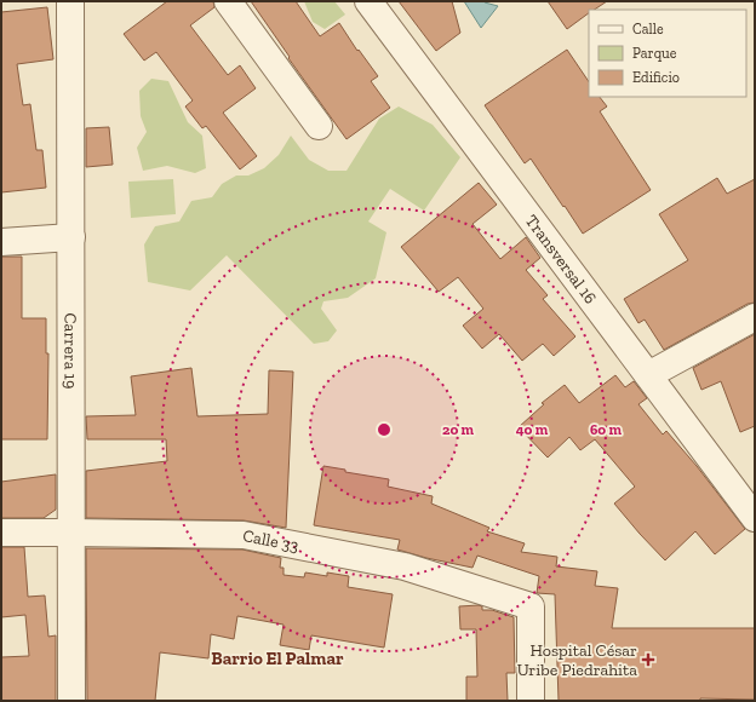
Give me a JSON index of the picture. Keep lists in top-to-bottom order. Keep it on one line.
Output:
{"streets":{"street":["Transversal 16","Carrera 19","Calle 33"]},"crossings":[["Carrera 19","Calle 33"]],"districts":["Barrio El Palmar"],"places":{"health":["Hospital César Uribe Piedrahita"]},"legend":["Calle","Parque","Edificio"],"rings":["20 m","40 m","60 m"]}
